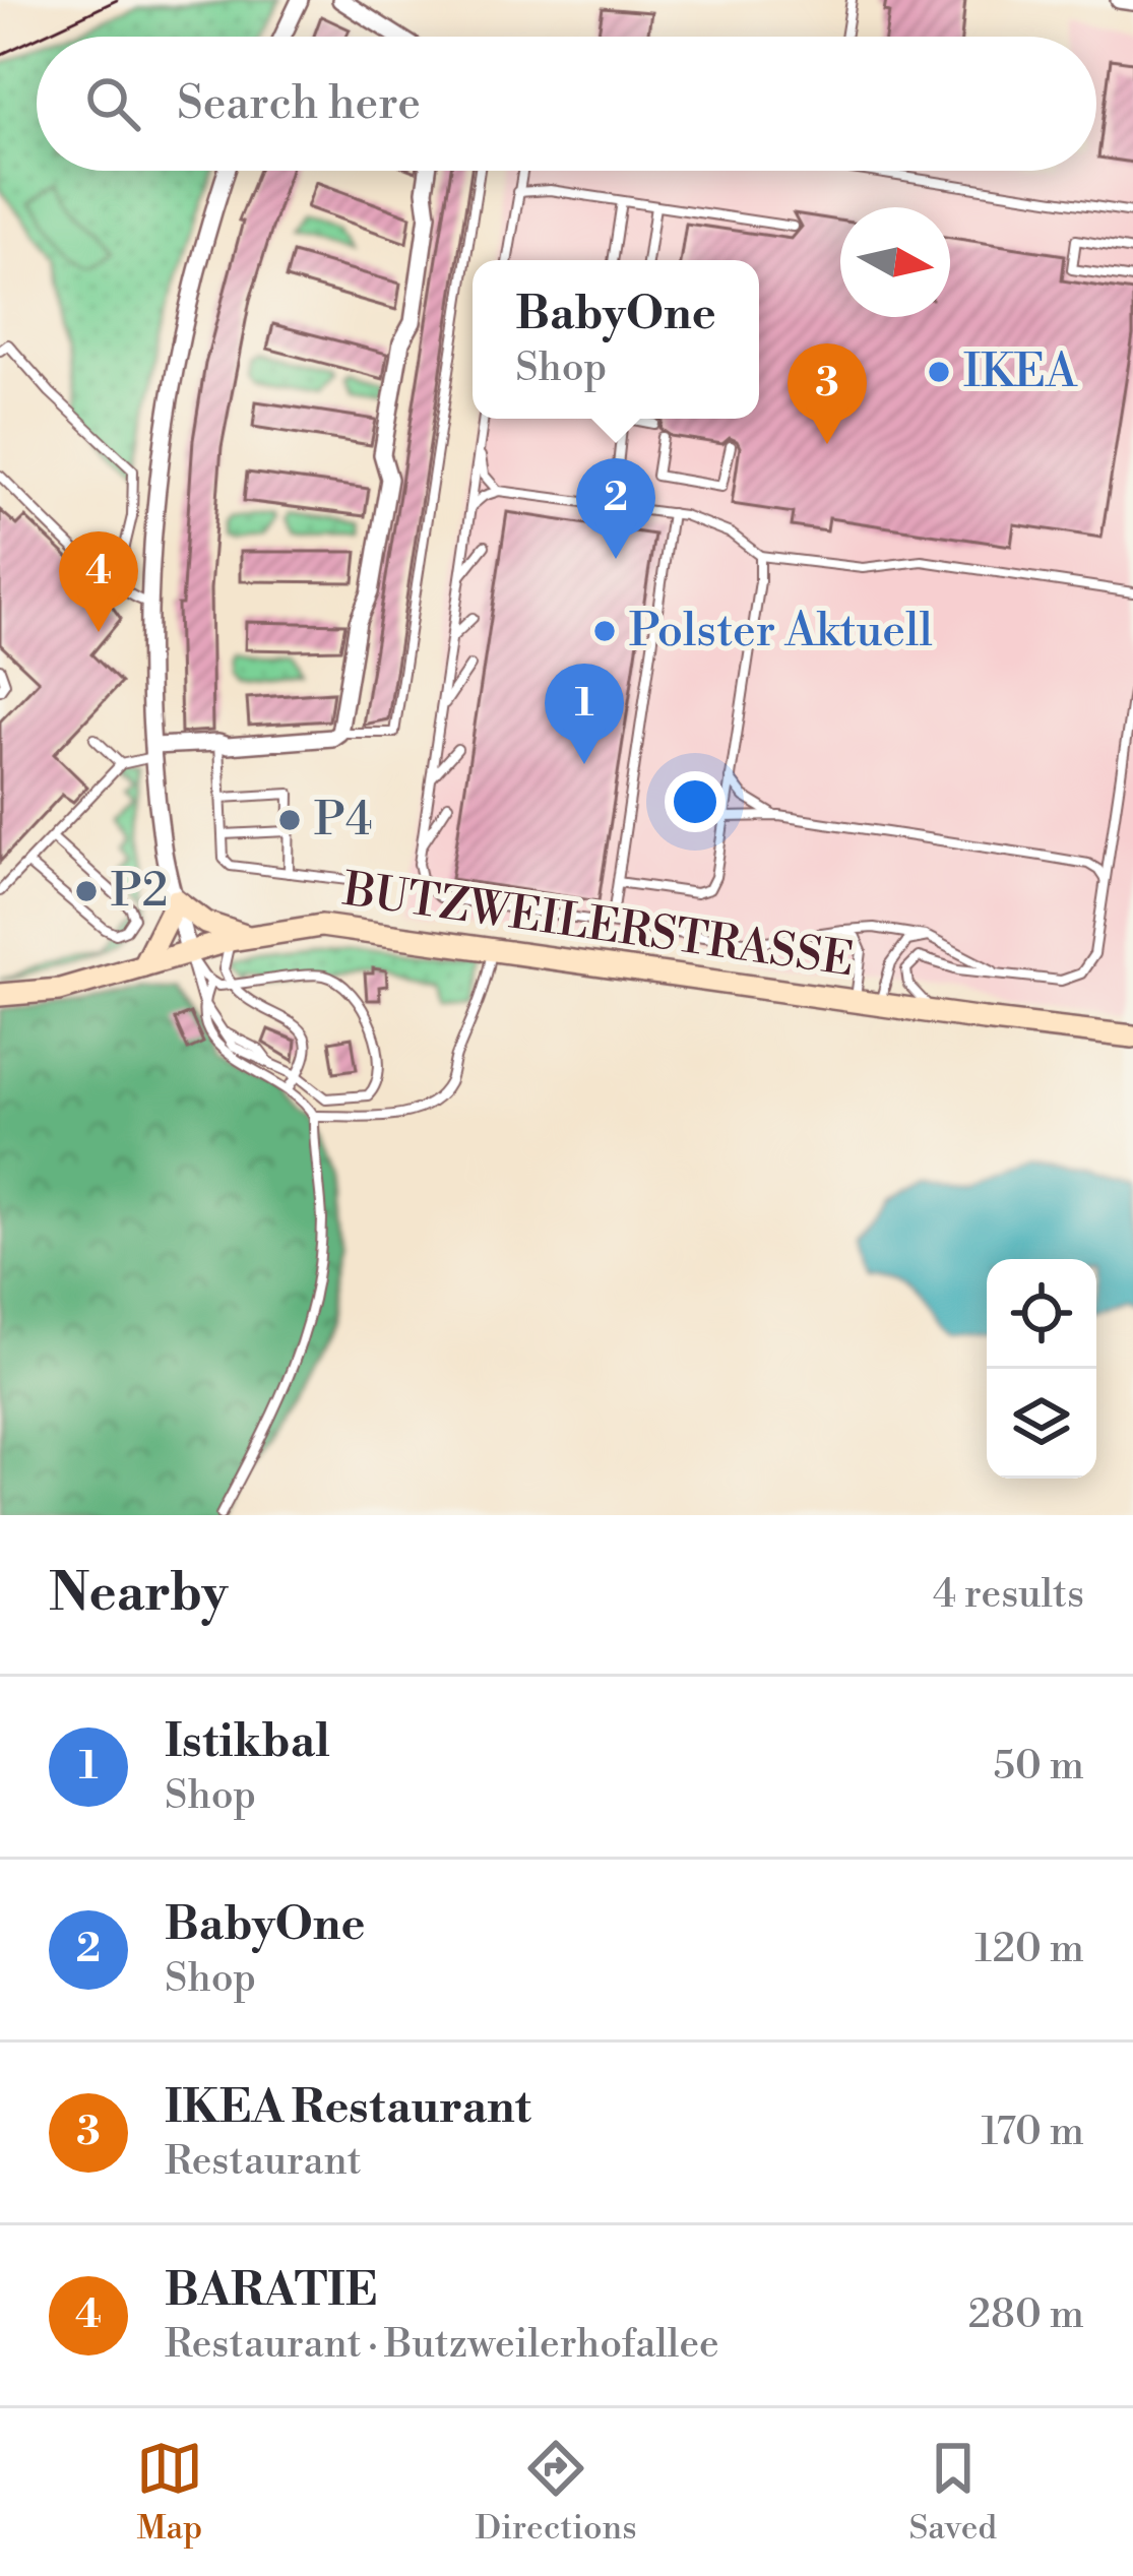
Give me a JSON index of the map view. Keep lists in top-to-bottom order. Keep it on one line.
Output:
{"streets":{"street":["BUTZWEILERSTRASSE"]},"places":["IKEA","Polster Aktuell","P4","P2"],"north":"right","page":{"search":"Search here","popup":["BabyOne","Shop"],"pins":["3","2","4","1"],"heading":["Nearby","4 results"],"list":[{"mark":"1","name":"Istikbal","note":"Shop","value":"50 m"},{"mark":"2","name":"BabyOne","note":"Shop","value":"120 m"},{"mark":"3","name":"IKEA Restaurant","note":"Restaurant","value":"170 m"},{"mark":"4","name":"BARATIE","note":"Restaurant · Butzweilerhofallee","value":"280 m"}],"nav":["Map","Directions","Saved"]}}
